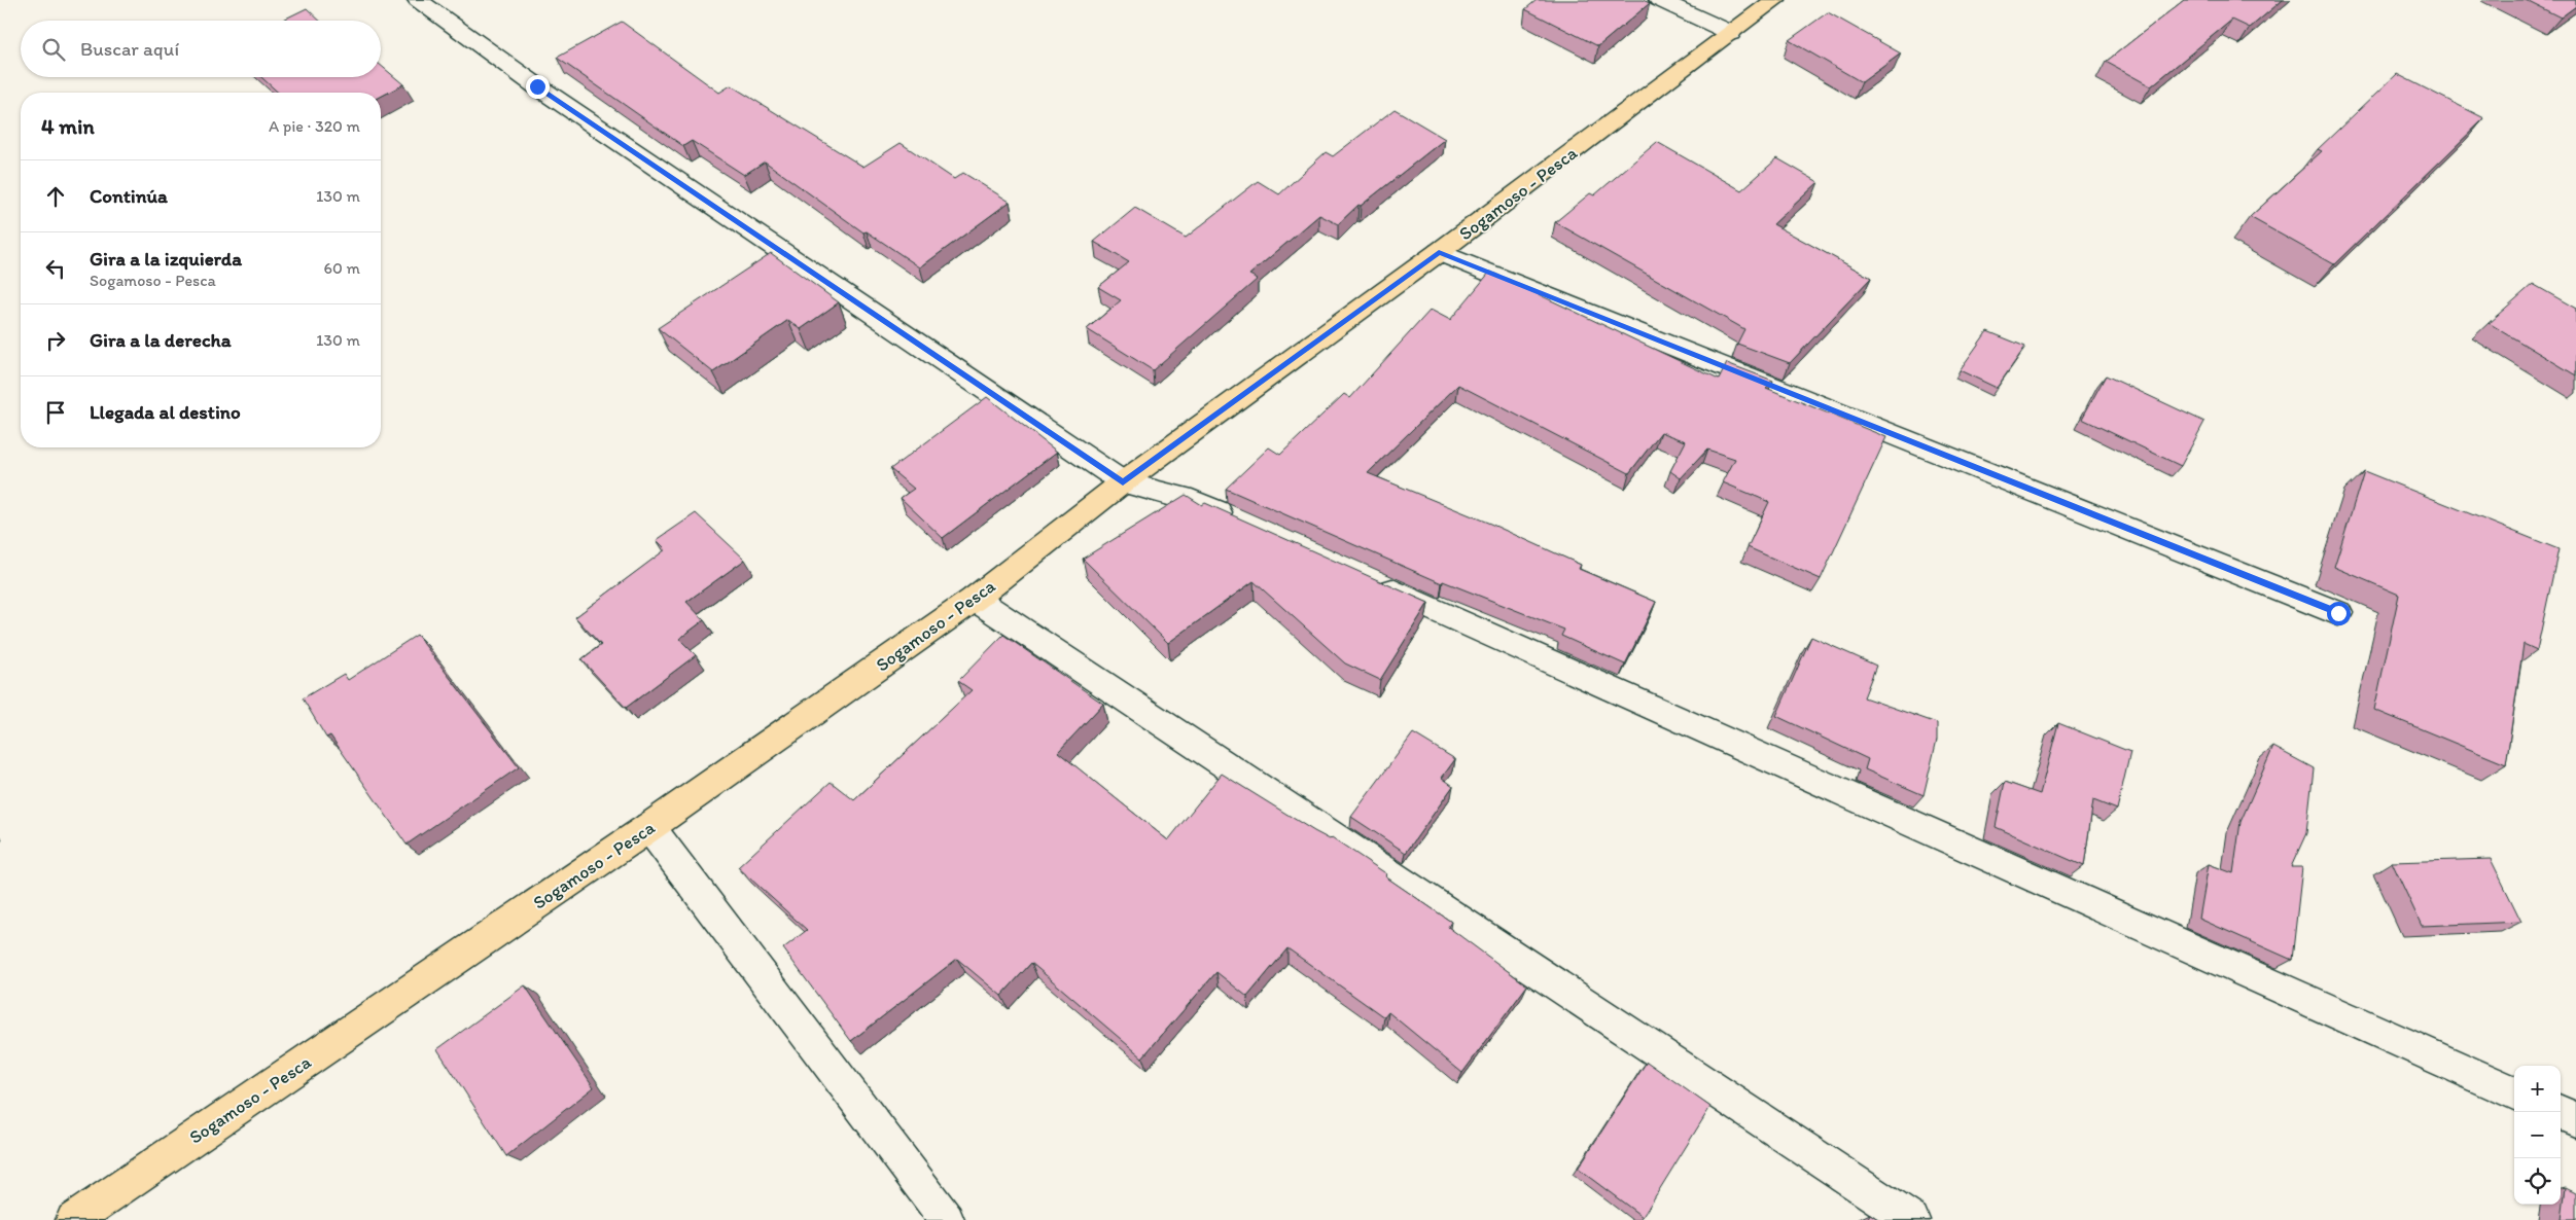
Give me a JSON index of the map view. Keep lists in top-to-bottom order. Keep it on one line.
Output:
{"streets":{"main road":["Sogamoso - Pesca"]},"page":{"search":"Buscar aquí","heading":["4 min","A pie · 320 m"],"list":[["Continúa","130 m"],["Gira a la izquierda","Sogamoso - Pesca","60 m"],["Gira a la derecha","130 m"],"Llegada al destino"],"map_buttons":["+","−"]}}
